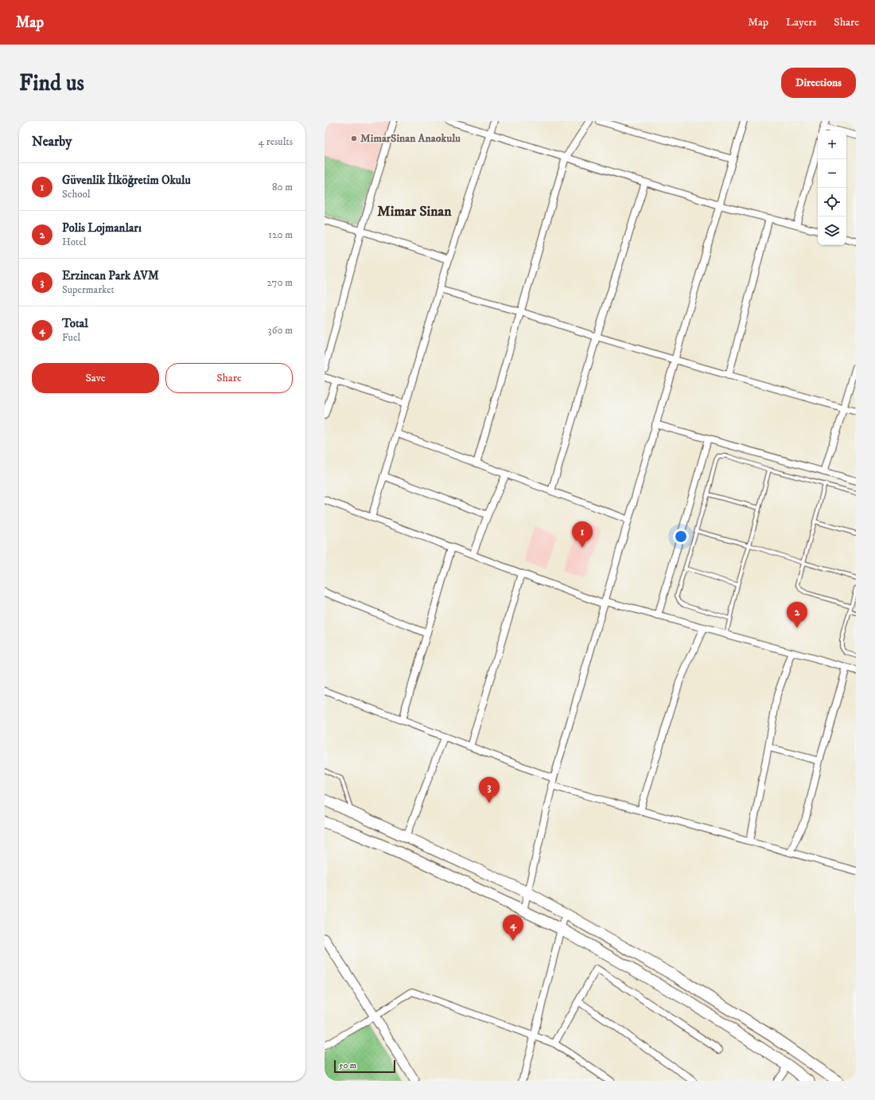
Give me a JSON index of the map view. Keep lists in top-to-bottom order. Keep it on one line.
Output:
{"districts":["Mimar Sinan"],"places":["MimarSinan Anaokulu"],"scale_bar":"50 m","page":{"header":"Map","nav":["Map","Layers","Share"],"buttons":["Directions",["Save","Share"]],"title":"Find us","heading":["Nearby","4 results"],"map_buttons":["+","−"],"list":[{"mark":"1","name":"Güvenlik İlköğretim Okulu","note":"School","value":"80 m"},{"mark":"2","name":"Polis Lojmanları","note":"Hotel","value":"120 m"},{"mark":"3","name":"Erzincan Park AVM","note":"Supermarket","value":"270 m"},{"mark":"4","name":"Total","note":"Fuel","value":"360 m"}],"pins":["1","2","3","4"],"scale":"50 m"}}
